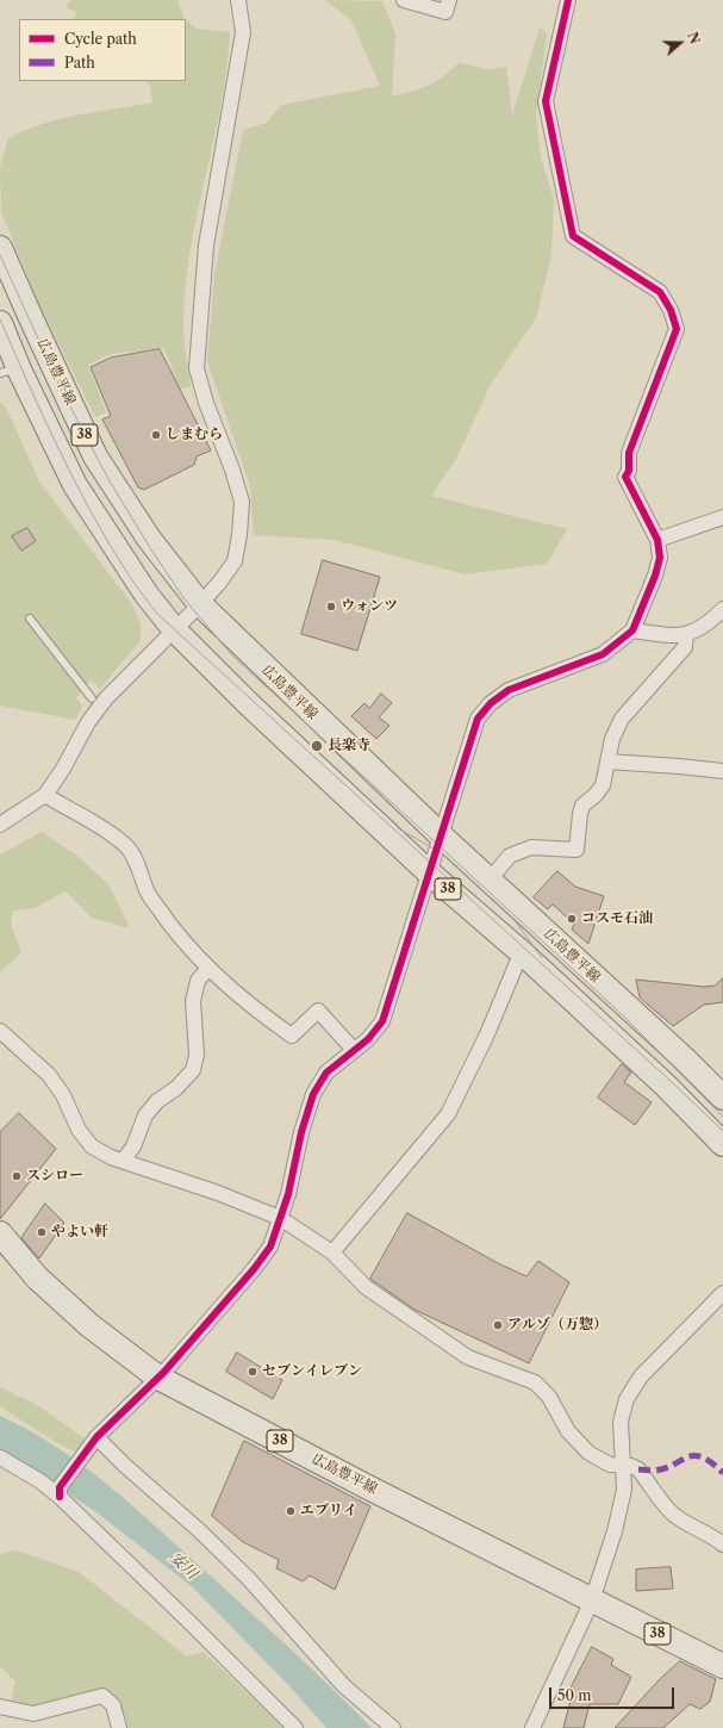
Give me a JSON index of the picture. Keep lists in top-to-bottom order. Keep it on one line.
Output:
{"streets":{"main road":["広島豊平線","38"]},"water":["安川"],"places":["しまむら","ウォンツ","長楽寺","コスモ石油","スシロー","やよい軒","アルゾ（万惣）","セブンイレブン","エブリイ"],"legend":["Cycle path","Path"],"scale_bar":"50 m","north":"right"}
